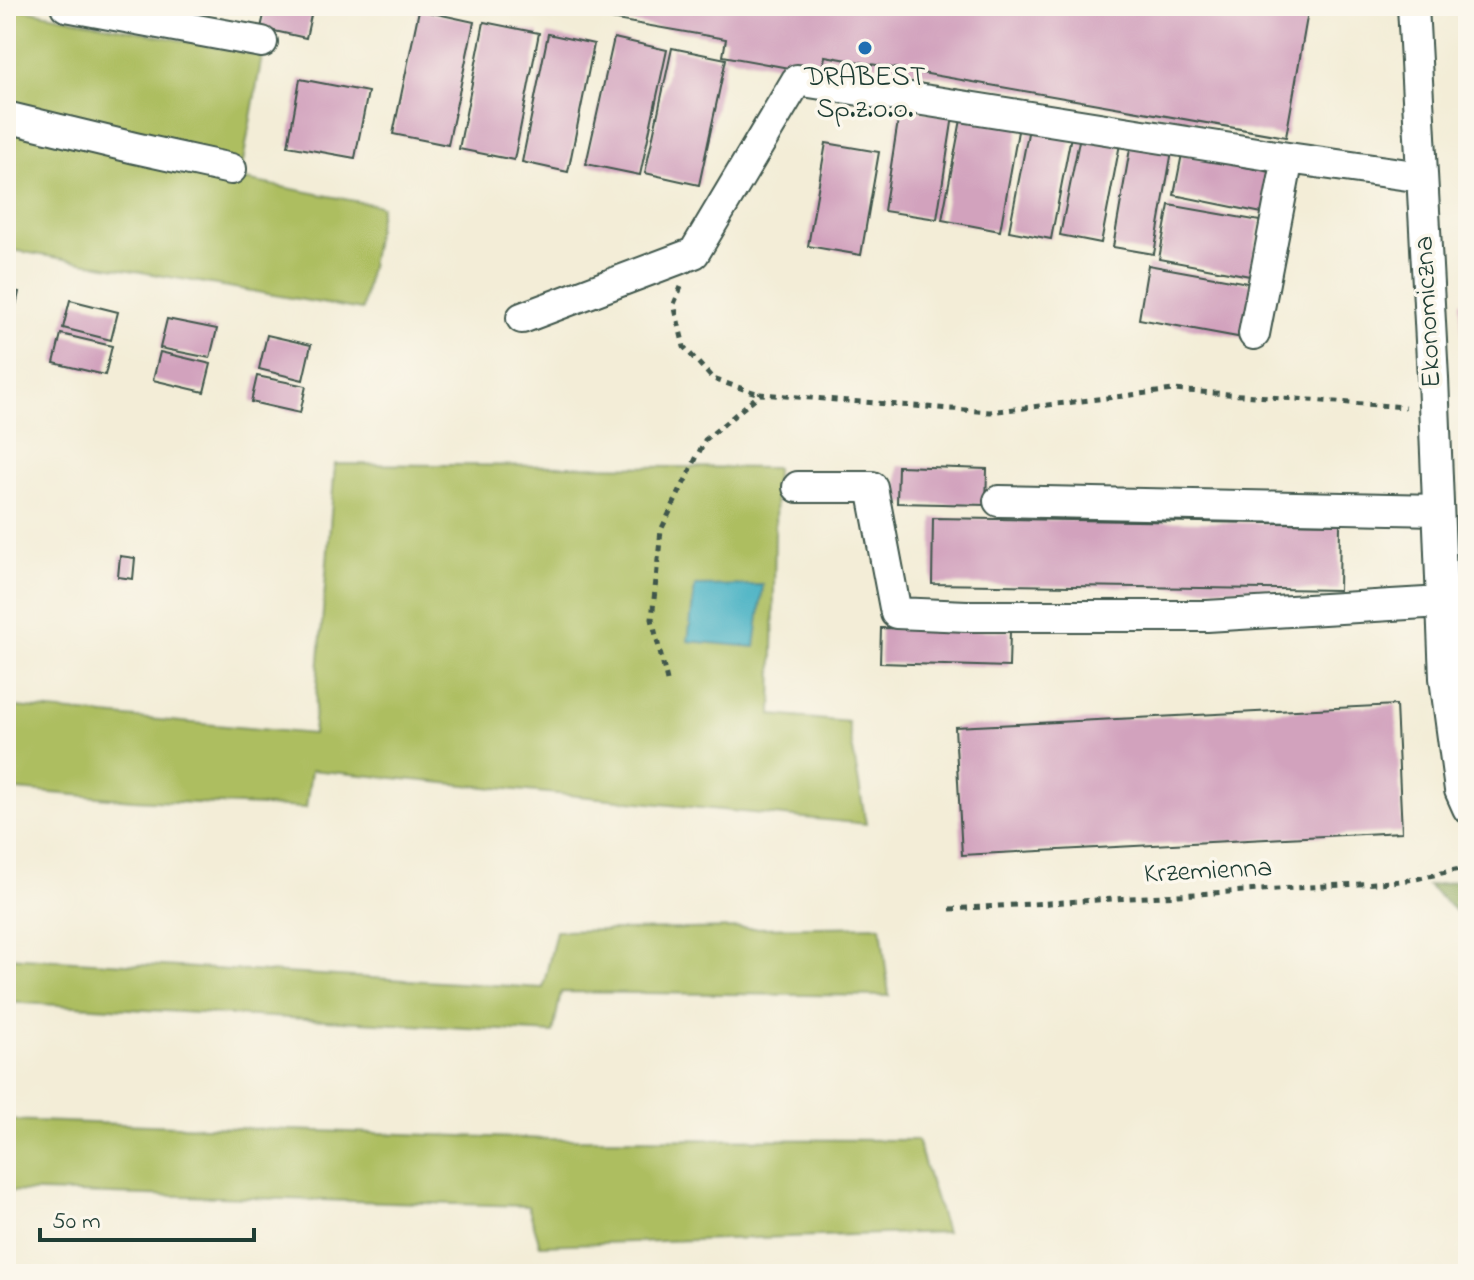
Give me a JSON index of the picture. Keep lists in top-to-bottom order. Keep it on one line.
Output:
{"streets":{"street":["Ekonomiczna"],"path":["Krzemienna"]},"places":["DRABEST Sp.z.o.o."],"scale_bar":"50 m"}
